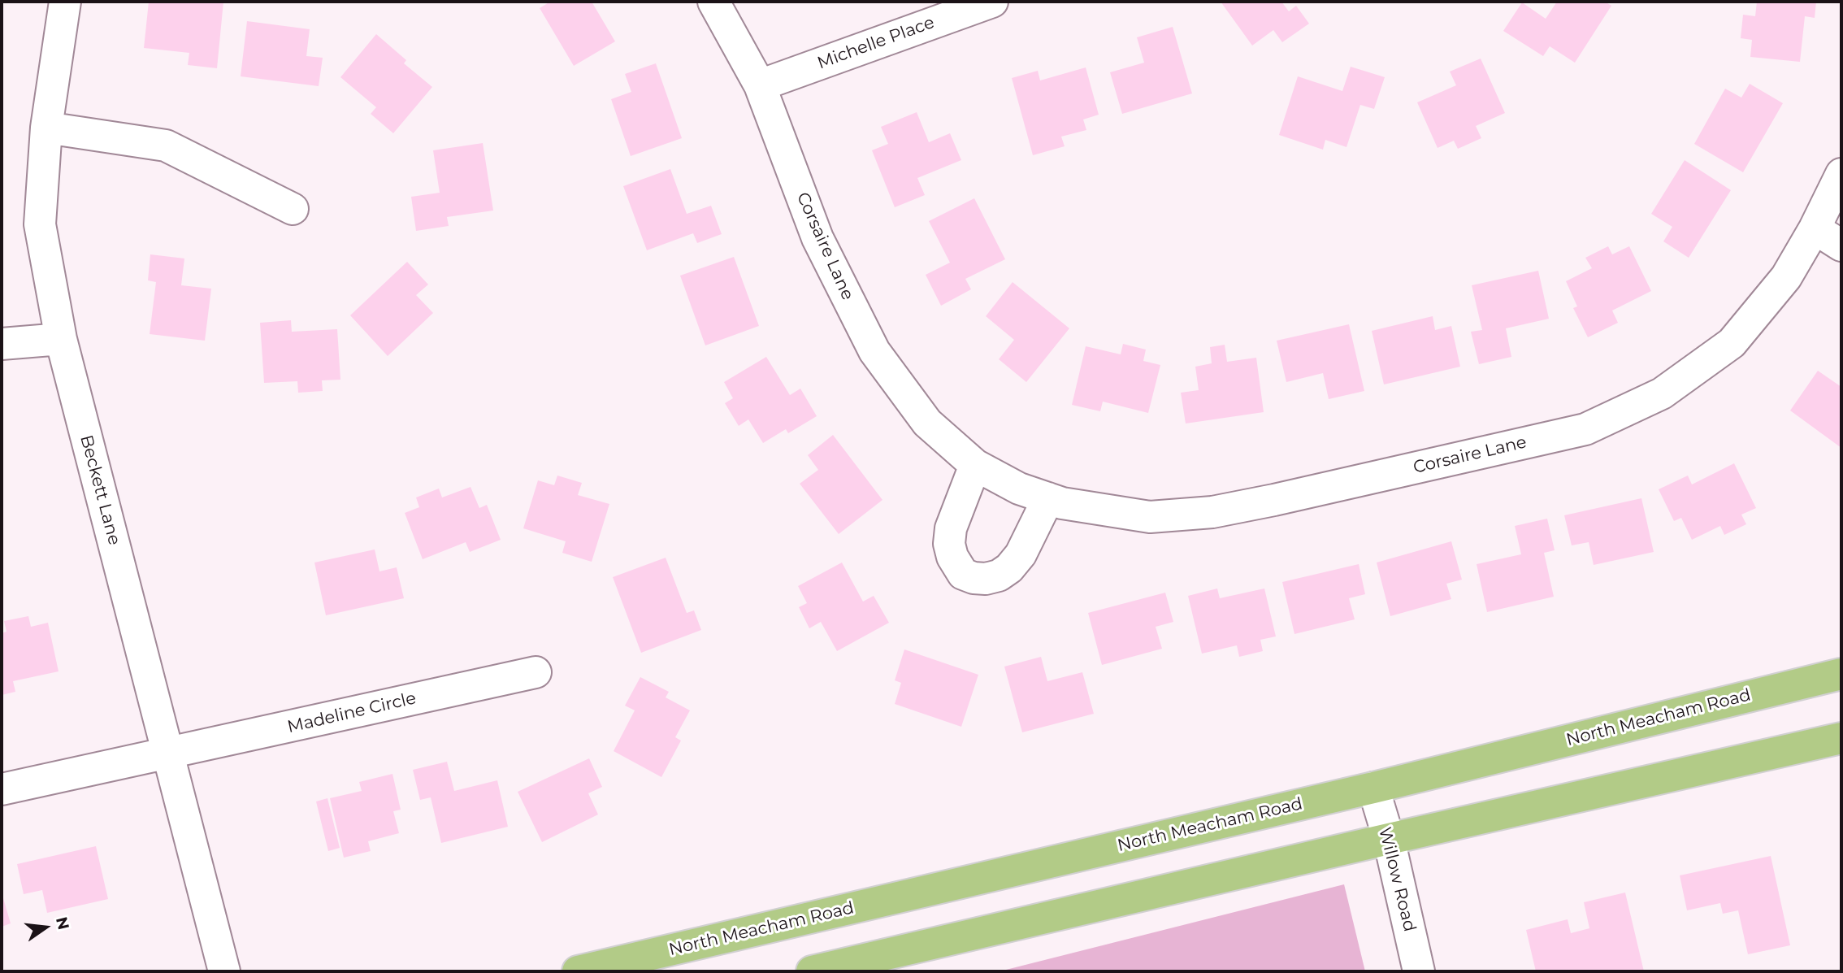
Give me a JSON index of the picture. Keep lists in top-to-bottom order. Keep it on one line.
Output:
{"streets":{"main road":["North Meacham Road"],"street":["Michelle Place","Corsaire Lane","Beckett Lane","Madeline Circle","Willow Road"]},"crossings":[["Michelle Place","Corsaire Lane"],["Beckett Lane","Madeline Circle"],["North Meacham Road","Willow Road"]],"north":"right"}
